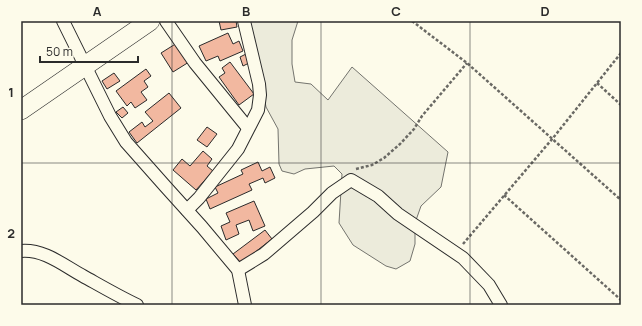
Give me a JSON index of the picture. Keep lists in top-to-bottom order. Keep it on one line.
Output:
{"scale_bar":"50 m","grid":{"columns":["A","B","C","D"],"rows":["1","2"]}}
